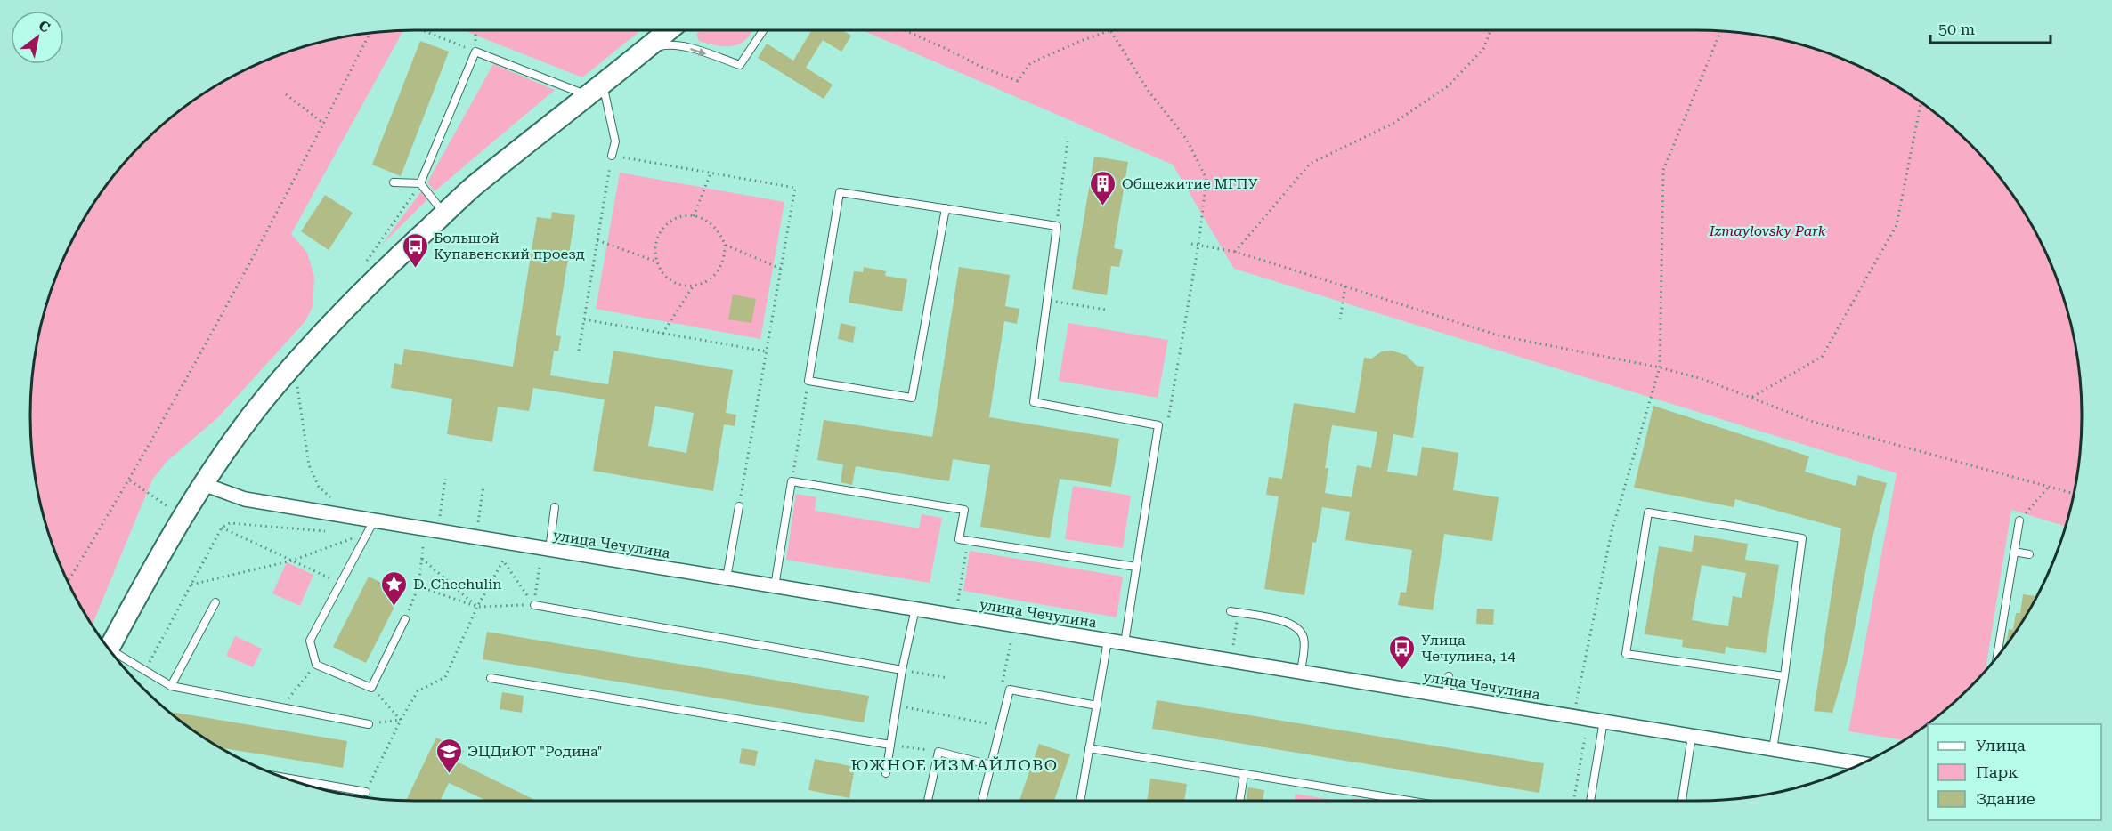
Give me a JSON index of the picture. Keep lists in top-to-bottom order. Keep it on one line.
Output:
{"streets":{"street":["улица Чечулина"]},"districts":["ЮЖНОЕ ИЗМАЙЛОВО"],"parks":["Izmaylovsky Park"],"places":{"building":["Общежитие МГПУ"],"bus stop":["Большой Купавенский проезд","Улица Чечулина, 14"],"place":["D. Chechulin"],"school or university":["ЭЦДиЮТ \"Родина\""]},"legend":["Улица","Парк","Здание"],"scale_bar":"50 m","north":"top right"}
